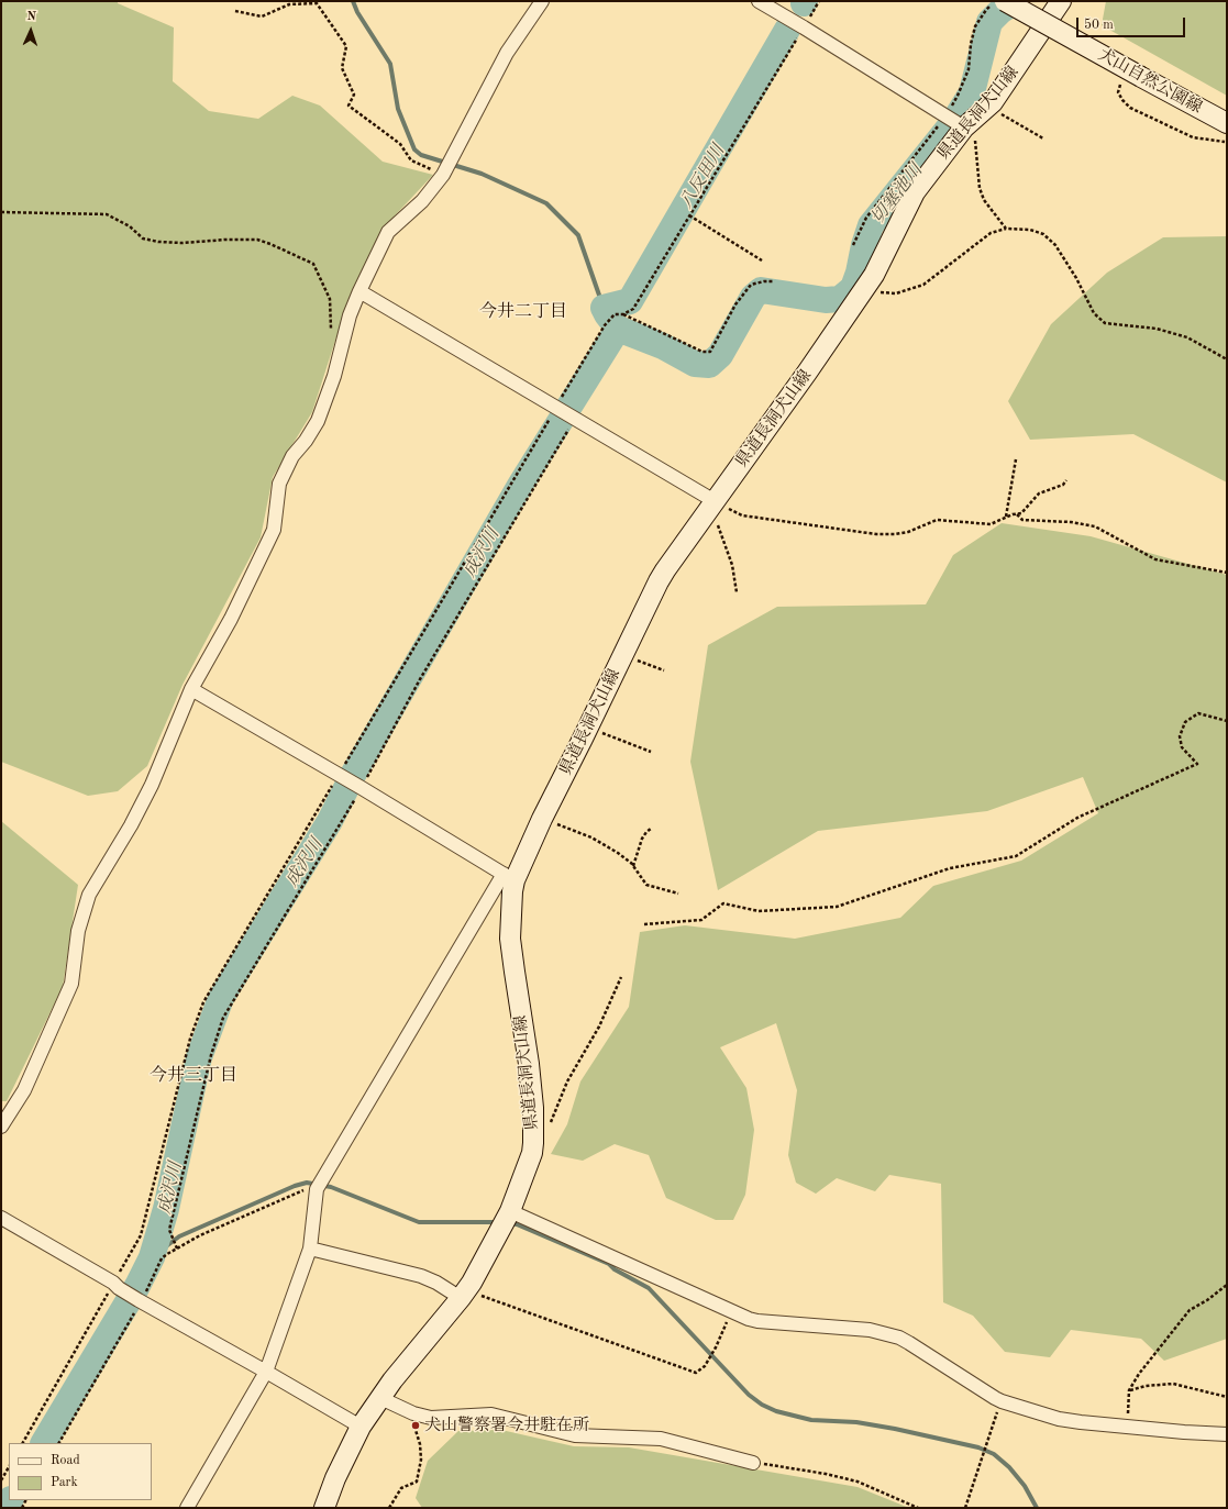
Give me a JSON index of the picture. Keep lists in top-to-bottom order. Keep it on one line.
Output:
{"streets":{"main road":["犬山自然公園線","県道長洞犬山線"]},"districts":["今井二丁目","今井三丁目"],"water":["八反田川","切塞池川","成沢川"],"places":["犬山警察署今井駐在所"],"legend":["Road","Park"],"scale_bar":"50 m","north":"top"}
